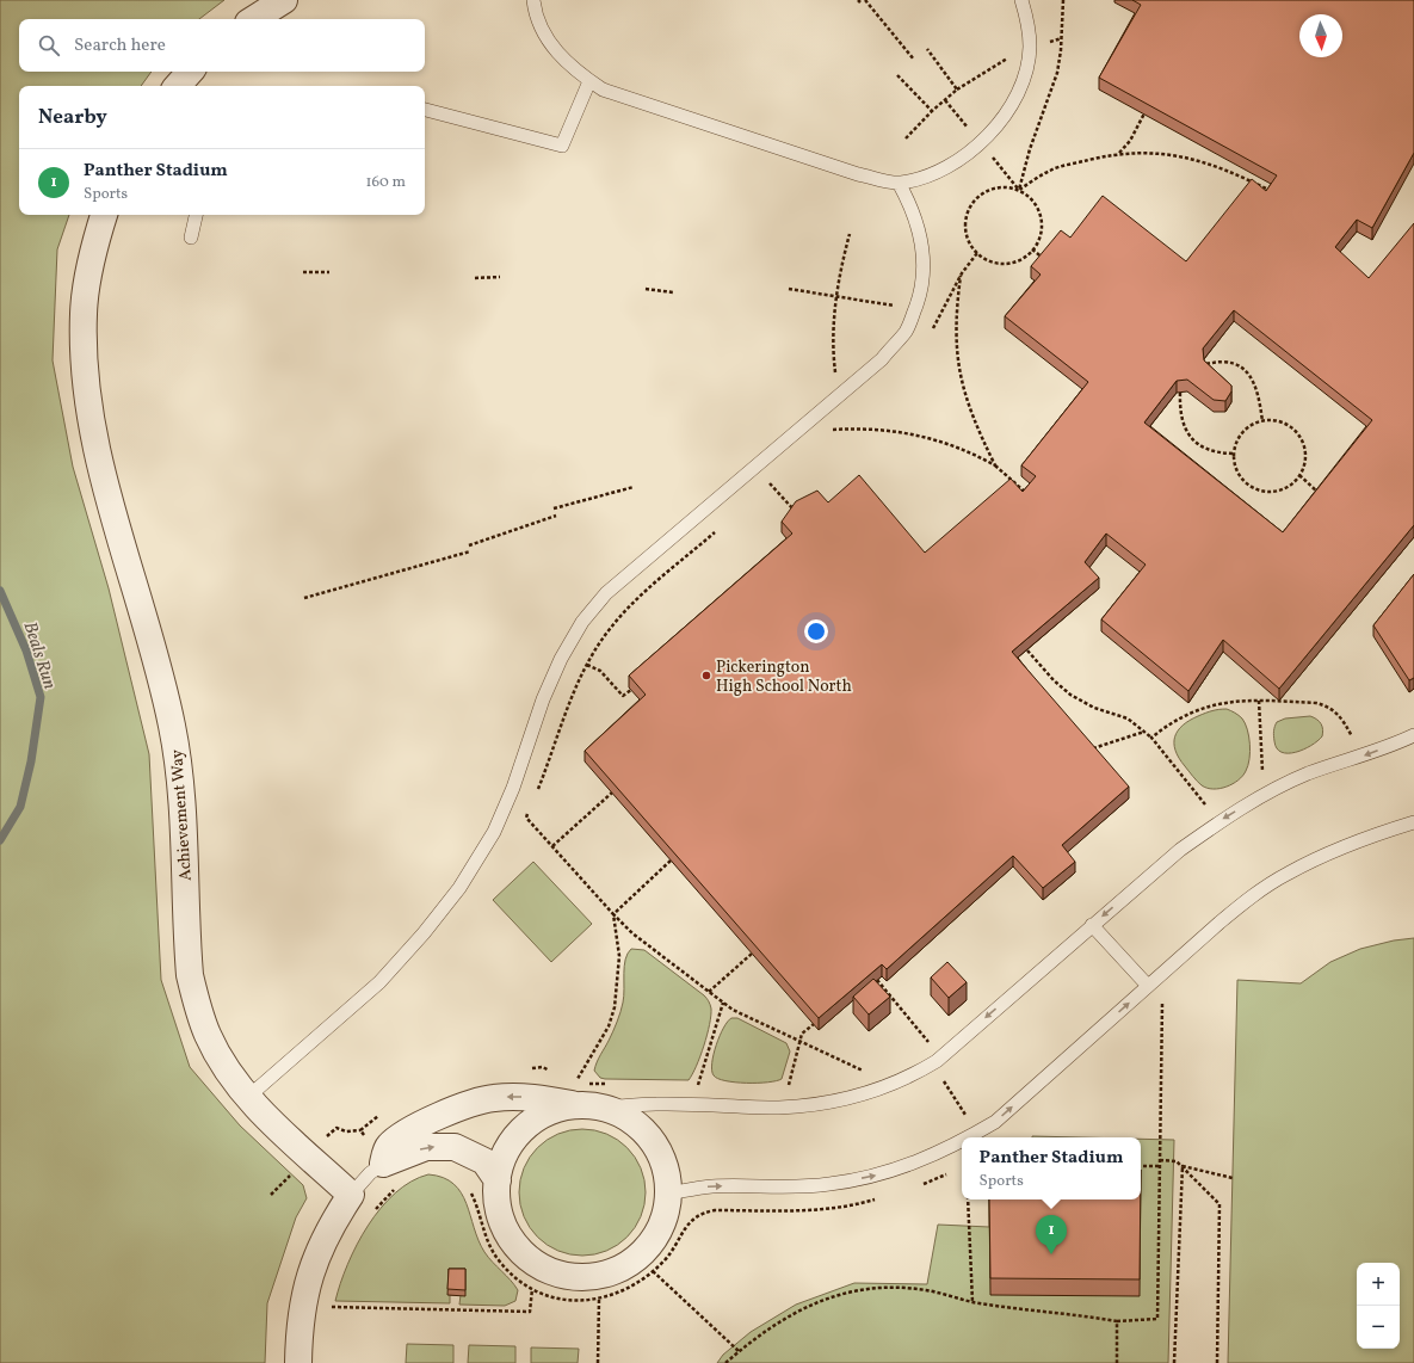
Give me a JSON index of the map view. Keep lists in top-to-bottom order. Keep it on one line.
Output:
{"streets":{"street":["Achievement Way"]},"water":["Beals Run"],"places":["Pickerington High School North"],"north":"bottom","page":{"search":"Search here","heading":"Nearby","list":[{"mark":"1","name":"Panther Stadium","note":"Sports","value":"160 m"}],"popup":["Panther Stadium","Sports"],"pins":"1","map_buttons":["+","−"]}}
